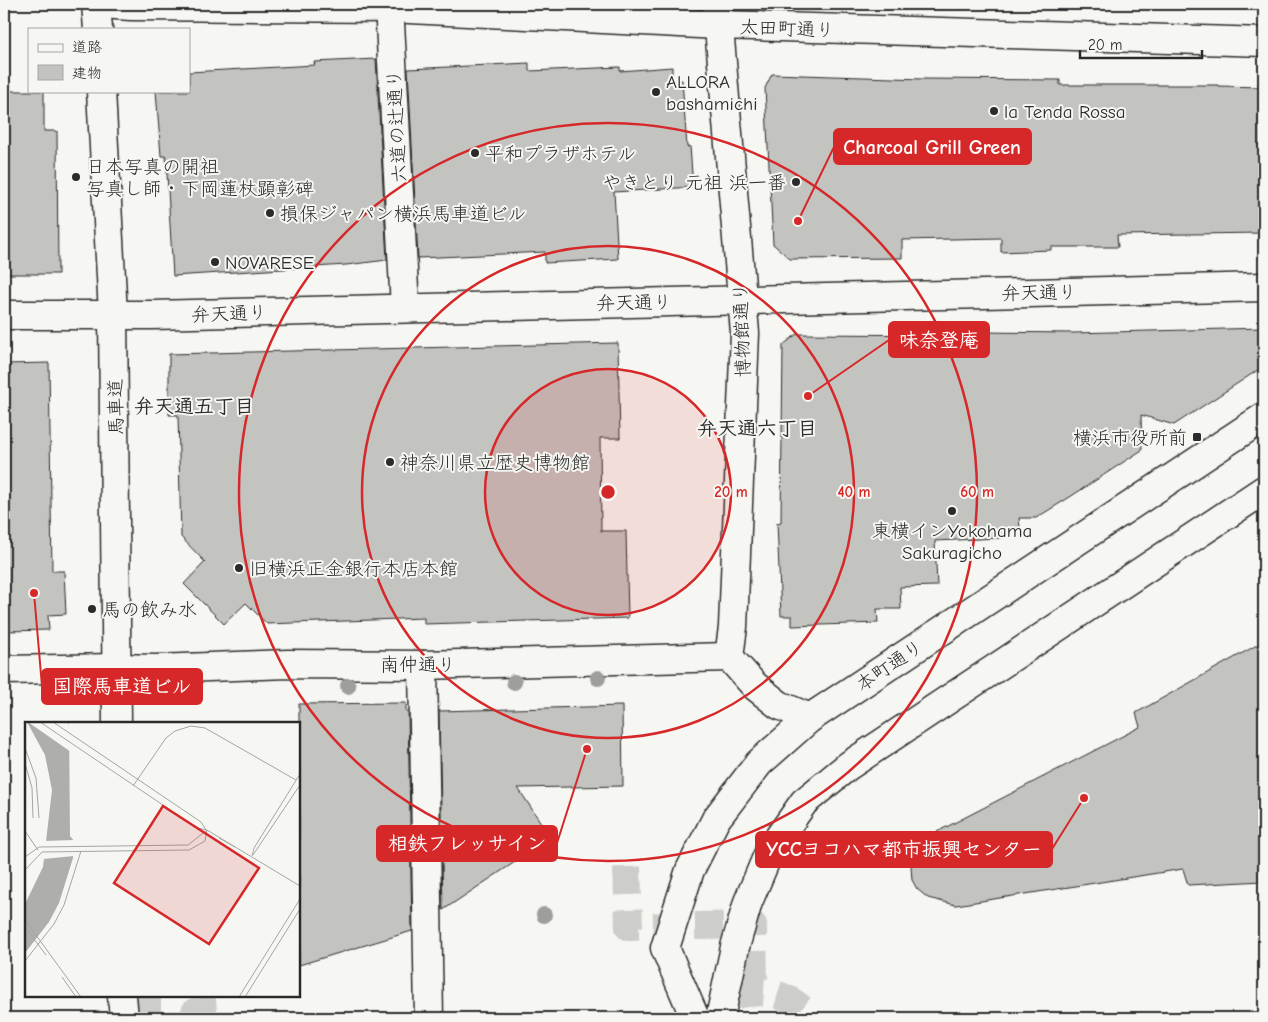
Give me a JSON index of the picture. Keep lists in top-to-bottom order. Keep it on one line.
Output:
{"streets":{"main road":["太田町通り","六道の辻通り","弁天通り","博物館通り","馬車道","南仲通り","本町通り"]},"crossings":[["太田町通り","六道の辻通り"],["太田町通り","博物館通り"],["六道の辻通り","弁天通り"],["弁天通り","博物館通り"],["弁天通り","馬車道"],["博物館通り","南仲通り"],["馬車道","南仲通り"]],"districts":["弁天通五丁目","弁天通六丁目"],"places":{"other":["ALLORA bashamichi","la Tenda Rossa","平和プラザホテル","日本写真の開祖 写真し師・下岡蓮杖顕彰碑","やきとり 元祖 浜一番","損保ジャパン横浜馬車道ビル","Charcoal Grill Green","NOVARESE","味奈登庵","神奈川県立歴史博物館","東横インYokohama Sakuragicho","旧横浜正金銀行本店本館","国際馬車道ビル","馬の飲み水","相鉄フレッサイン","YCCヨコハマ都市振興センター"],"transit":["横浜市役所前"]},"legend":["道路","建物"],"scale_bar":"20 m","rings":["20 m","40 m","60 m"]}
